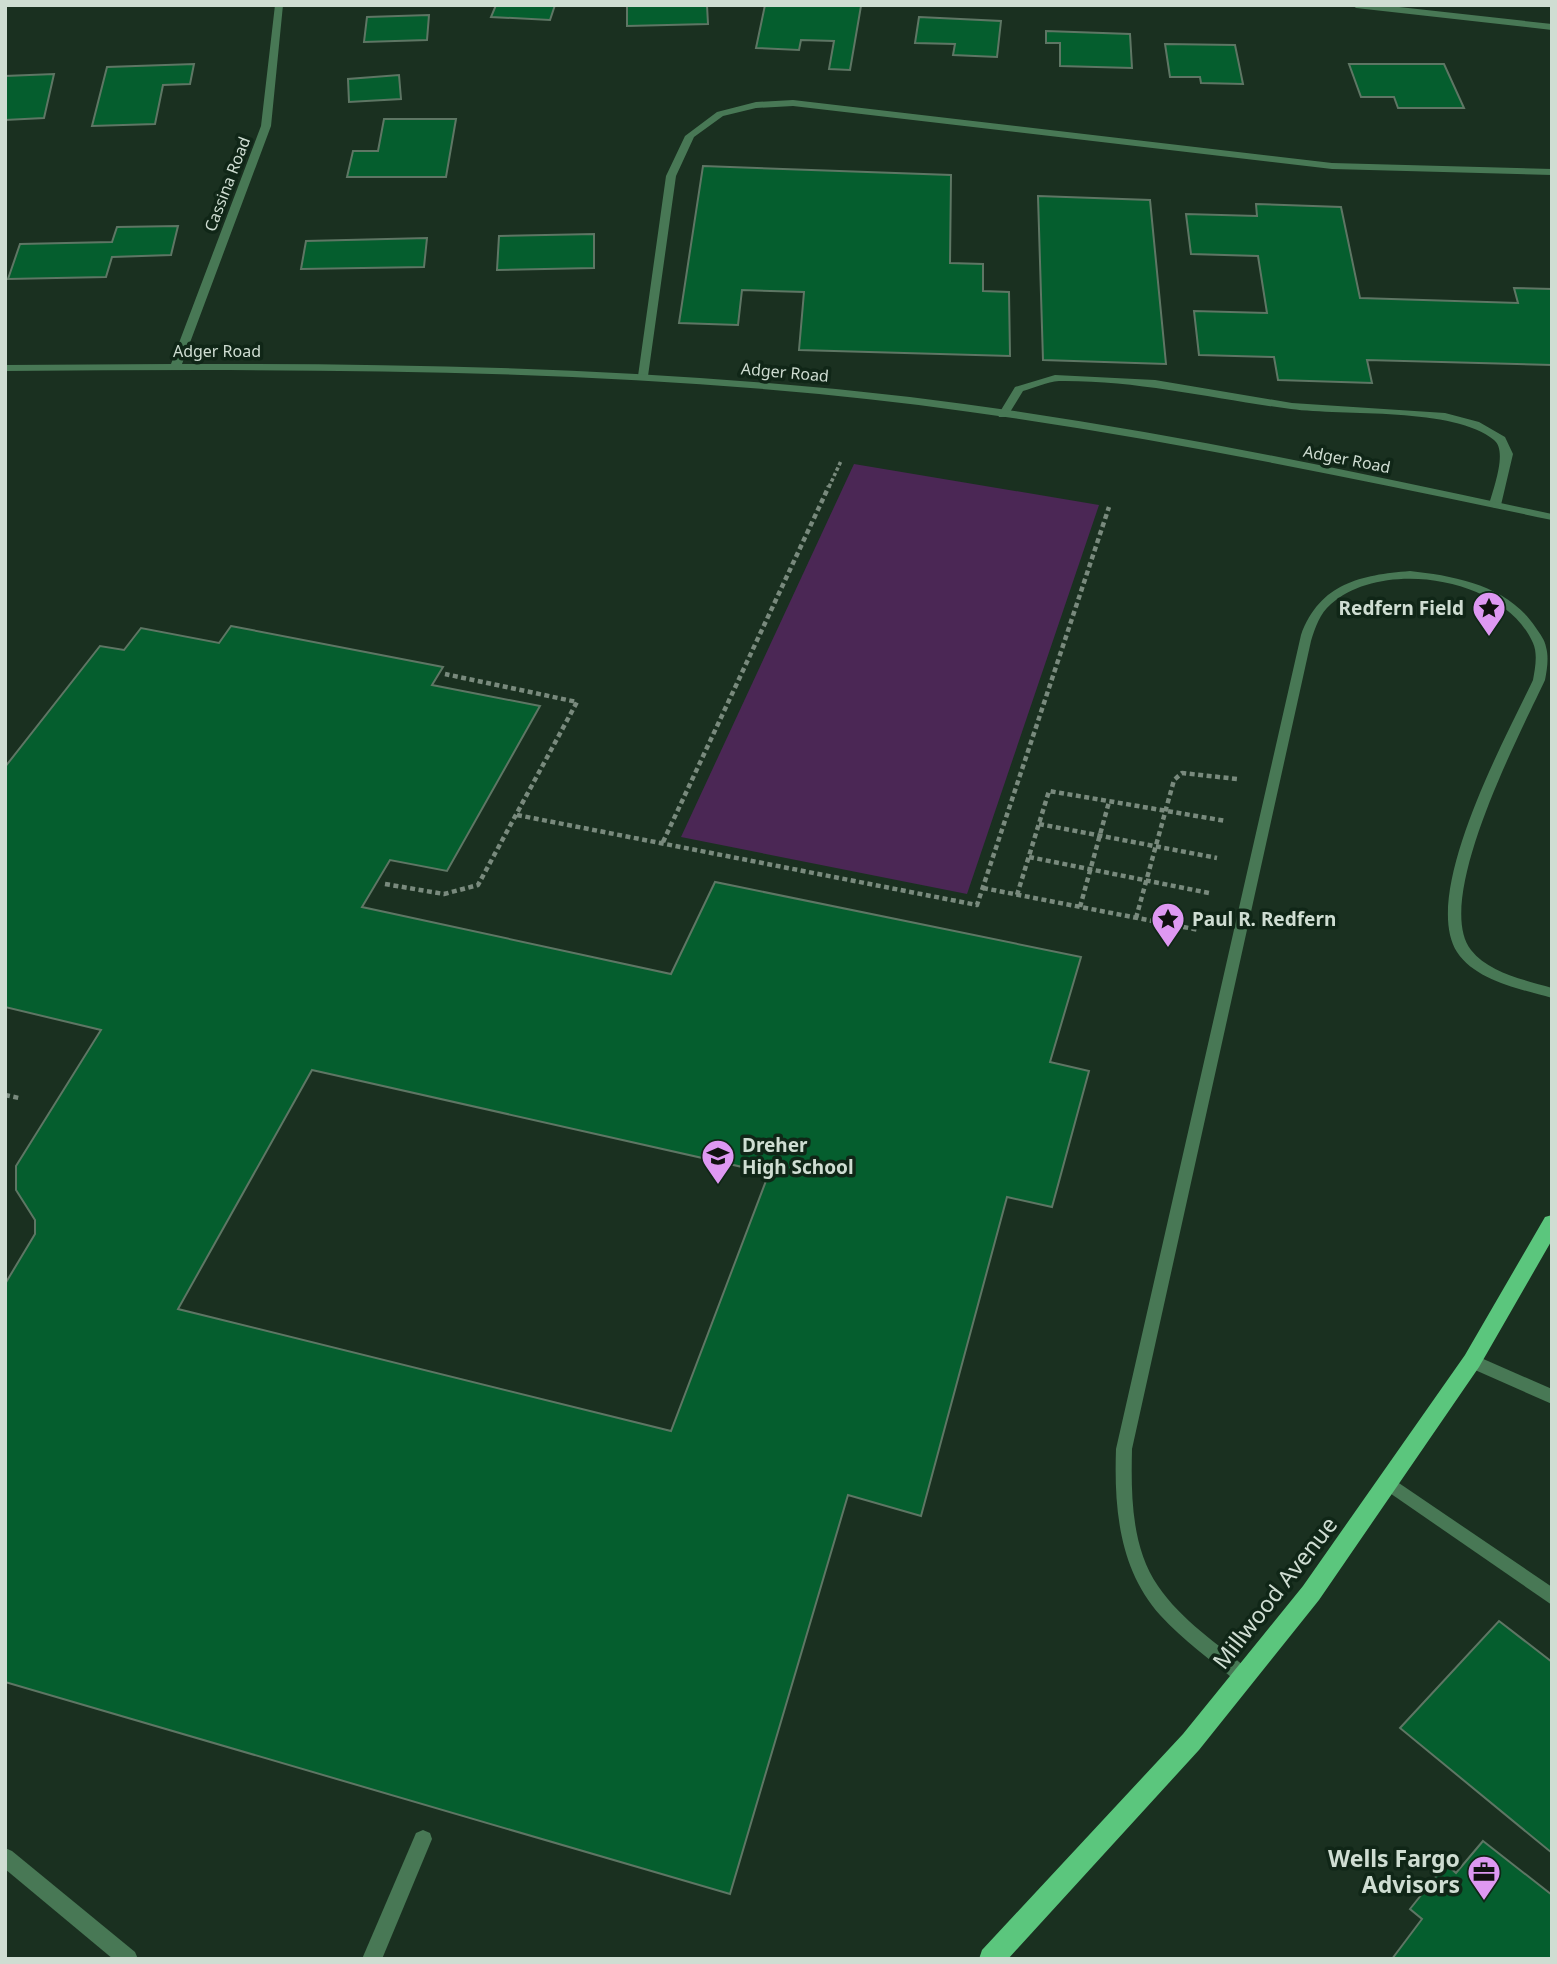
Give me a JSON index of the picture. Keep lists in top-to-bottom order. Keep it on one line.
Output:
{"streets":{"main road":["Millwood Avenue"],"street":["Cassina Road","Adger Road"]},"crossings":[["Cassina Road","Adger Road"]],"places":{"place":["Redfern Field","Paul R. Redfern"],"school or university":["Dreher High School"],"office":["Wells Fargo Advisors"]}}
